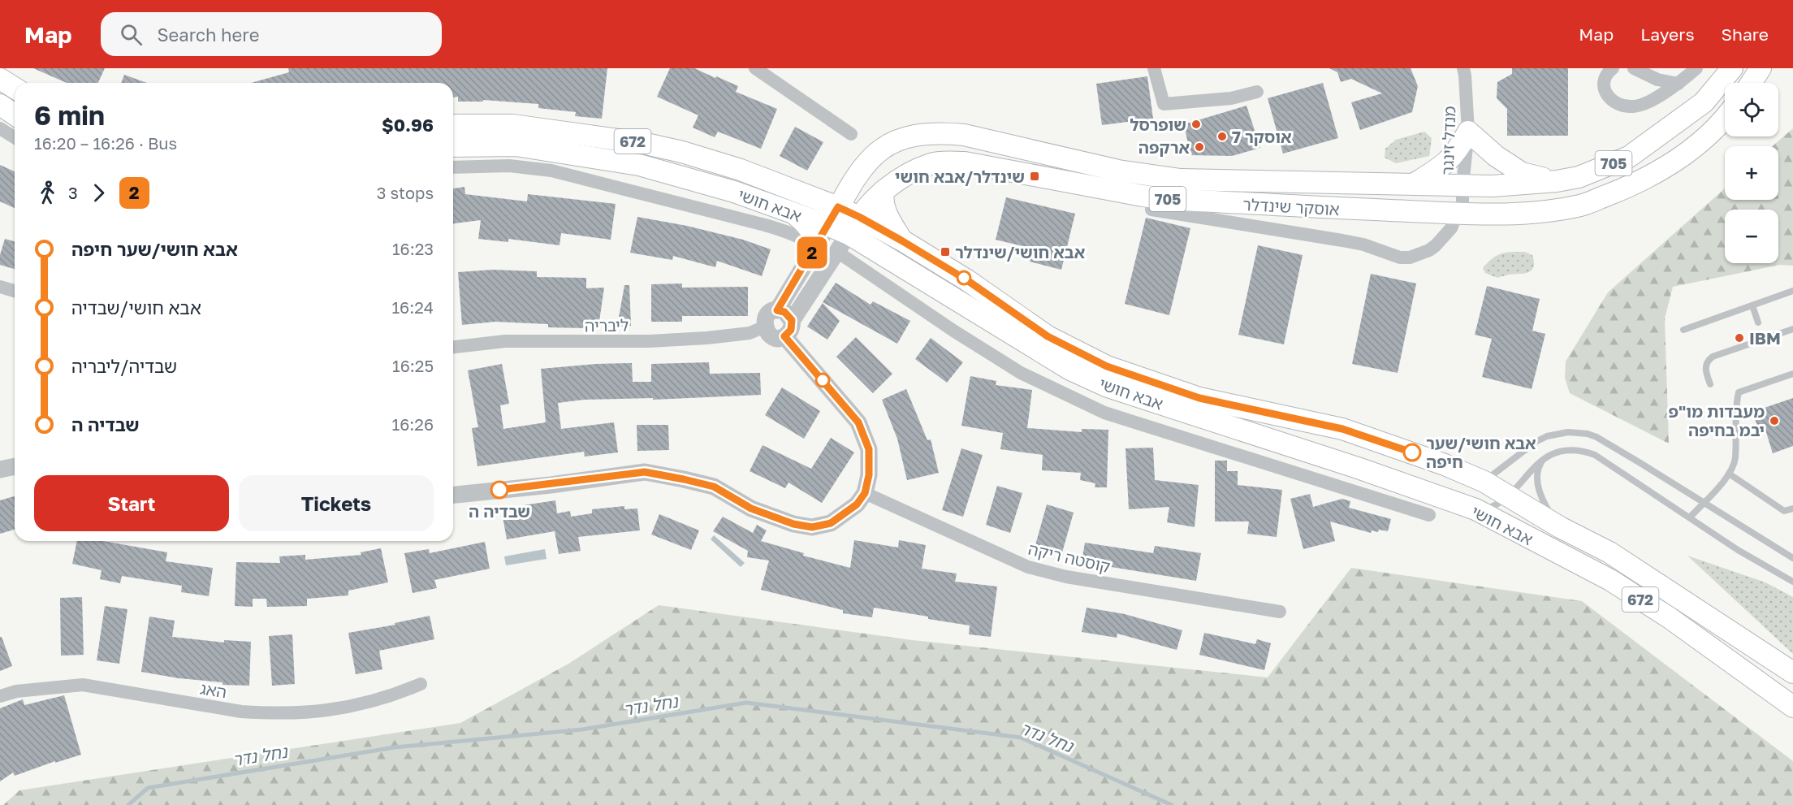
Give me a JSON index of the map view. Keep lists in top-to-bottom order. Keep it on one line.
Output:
{"streets":{"main road":["672","705","אבא חושי","אוסקר שינדלר"],"street":["מנדל זינגר","ליבריה","קוסטה ריקה","האג"]},"crossings":[["מנדל זינגר","אוסקר שינדלר"],["אבא חושי","אוסקר שינדלר"]],"water":["נחל נדר"],"places":{"other":["שופרסל","אוסקר 7","ארקפה","IBM","מעבדות מו\"פ יבמ בחיפה","אבא חושי/שער חיפה","שבדיה ה"],"transit":["שינדלר/אבא חושי","אבא חושי/שינדלר"]},"lines":["bus line 2"],"page":{"header":"Map","search":"Search here","nav":["Map","Layers","Share"],"on_map":"2","map_buttons":["+","−"],"heading":["6 min","16:20 – 16:26 · Bus","$0.96"],"legs":["3","2","3 stops"],"list":[{"name":"אבא חושי/שער חיפה","value":"16:23"},{"name":"אבא חושי/שבדיה","value":"16:24"},{"name":"שבדיה/ליבריה","value":"16:25"},{"name":"שבדיה ה","value":"16:26"}],"buttons":["Start","Tickets"]}}
